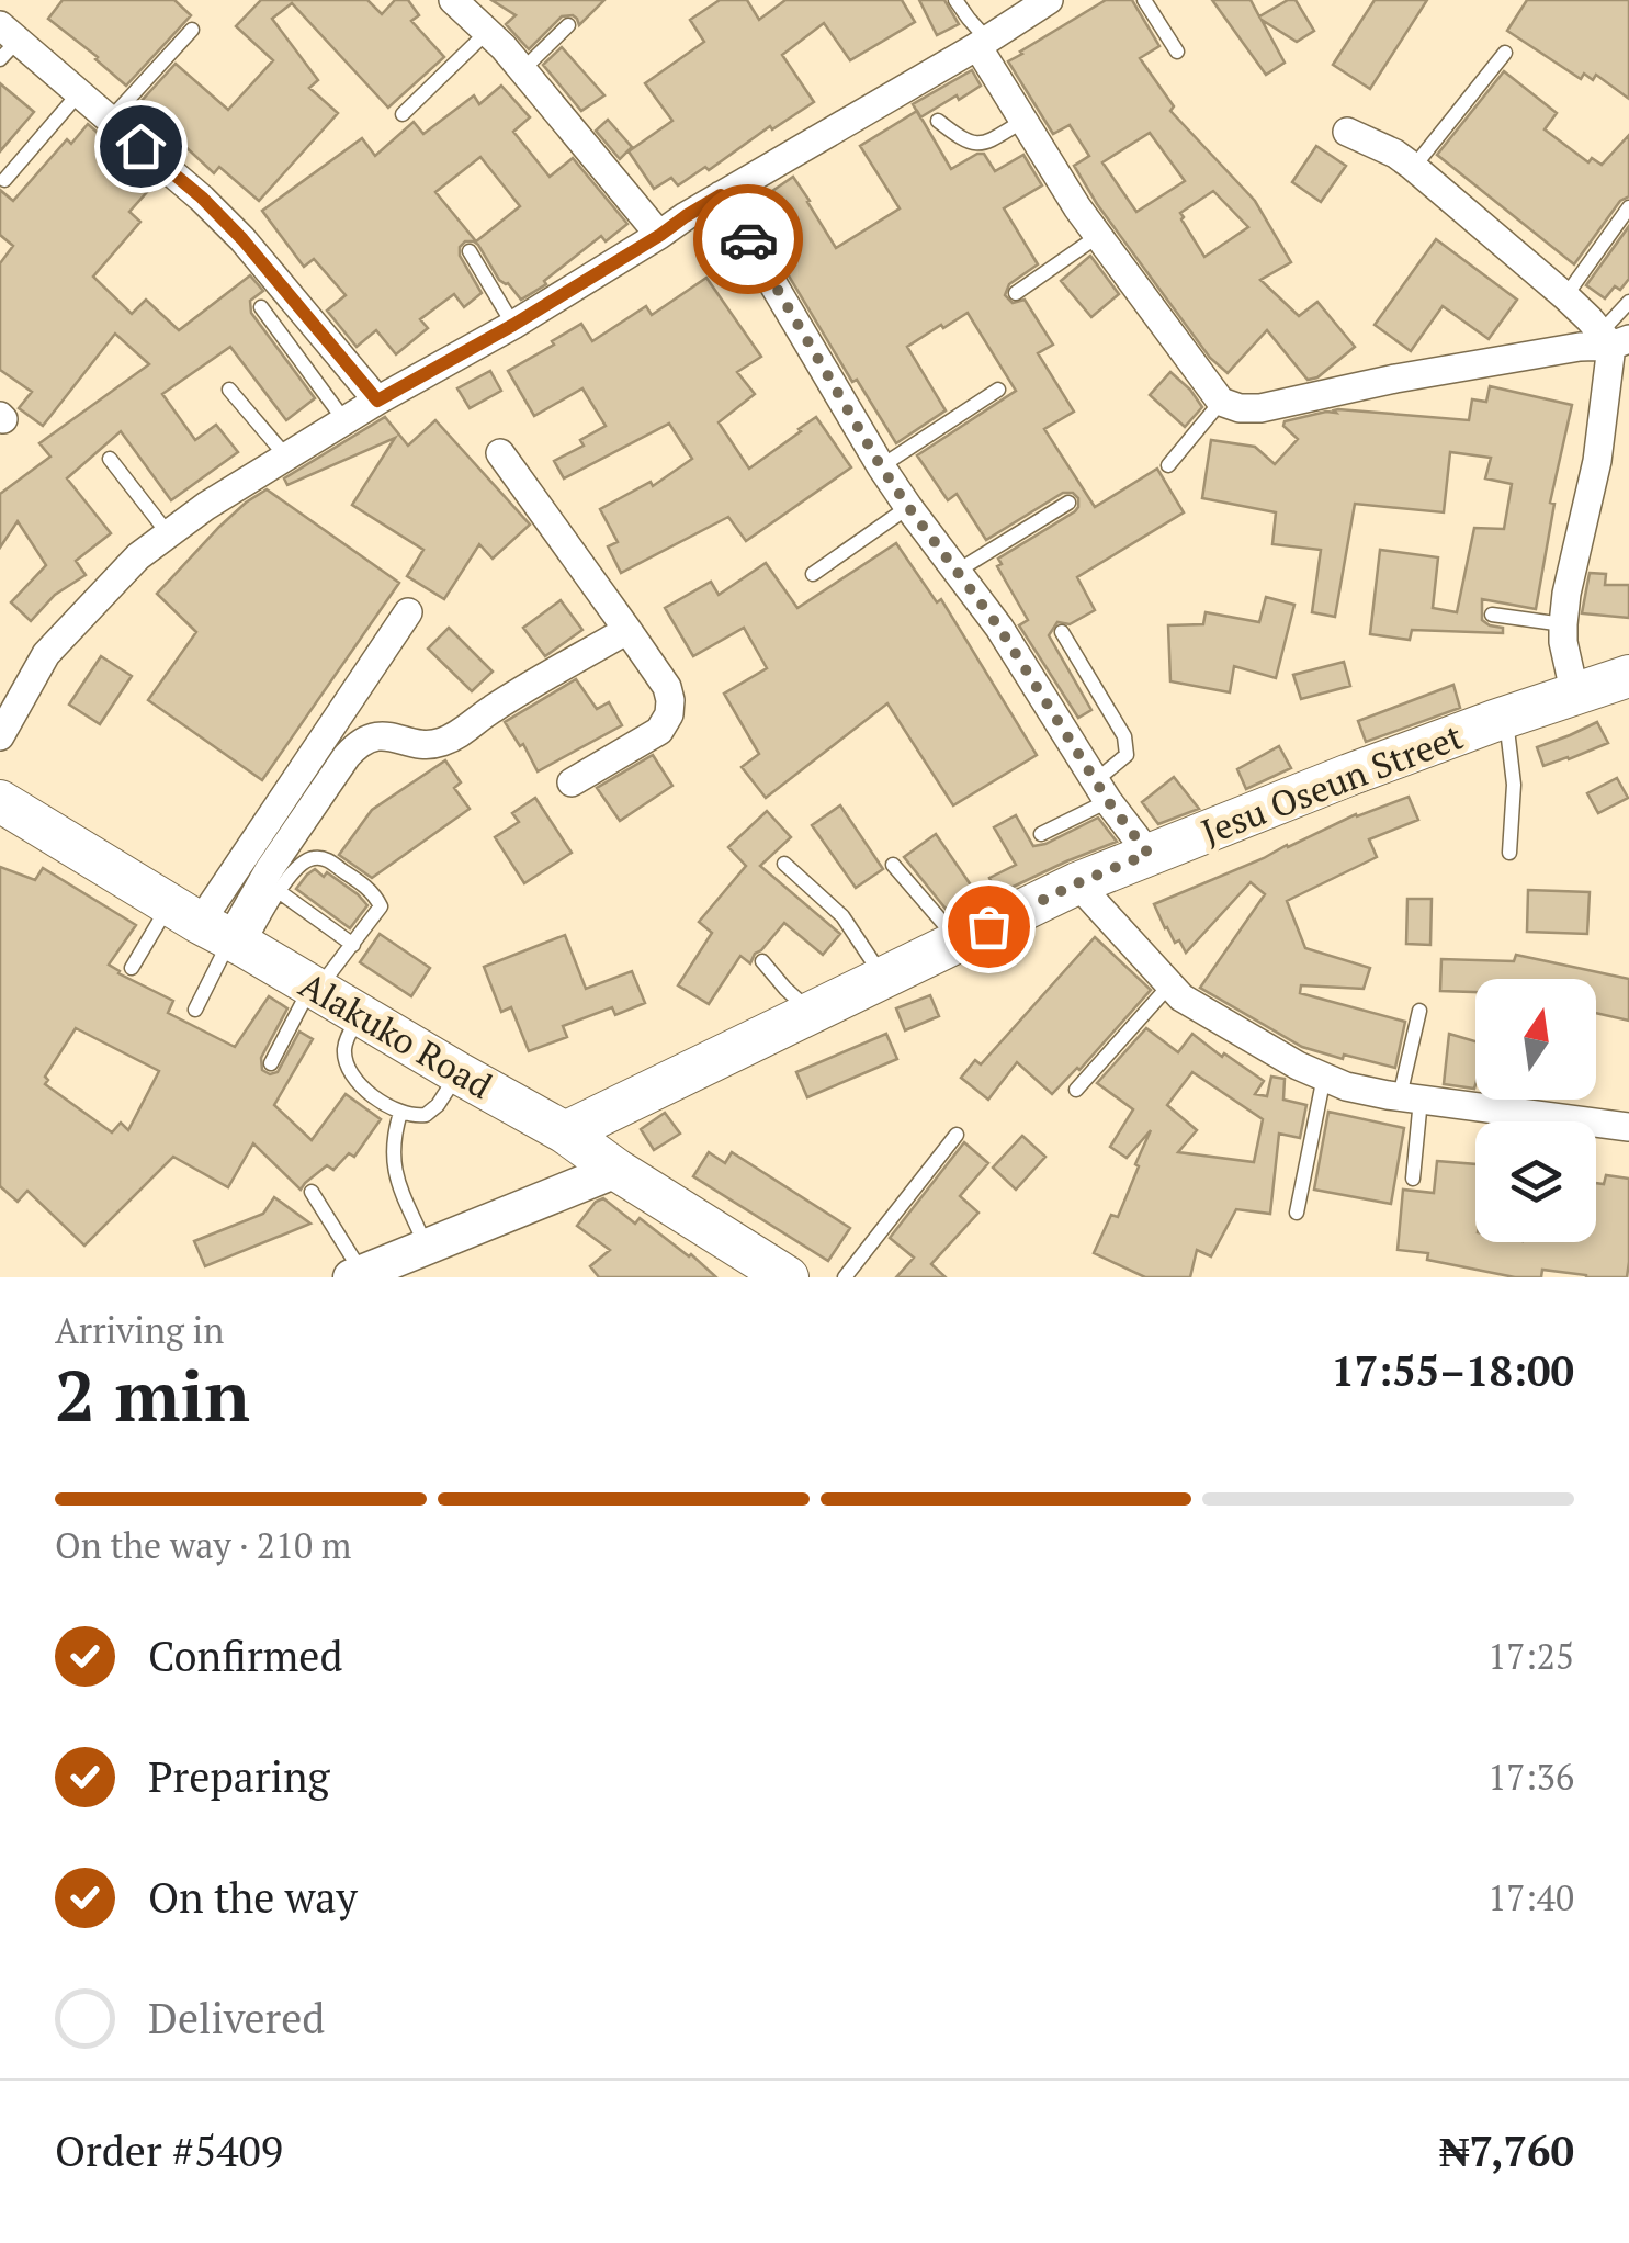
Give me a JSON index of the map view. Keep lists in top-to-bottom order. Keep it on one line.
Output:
{"streets":{"main road":["Jesu Oseun Street","Alakuko Road"]},"crossings":[["Jesu Oseun Street","Alakuko Road"]],"north":"top","page":{"heading":["2 min","Arriving in","17:55–18:00"],"panel":["Order #5409","₦7,760"],"bar":"On the way · 210 m","list":[["Confirmed","17:25"],["Preparing","17:36"],["On the way","17:40"],"Delivered"]}}
